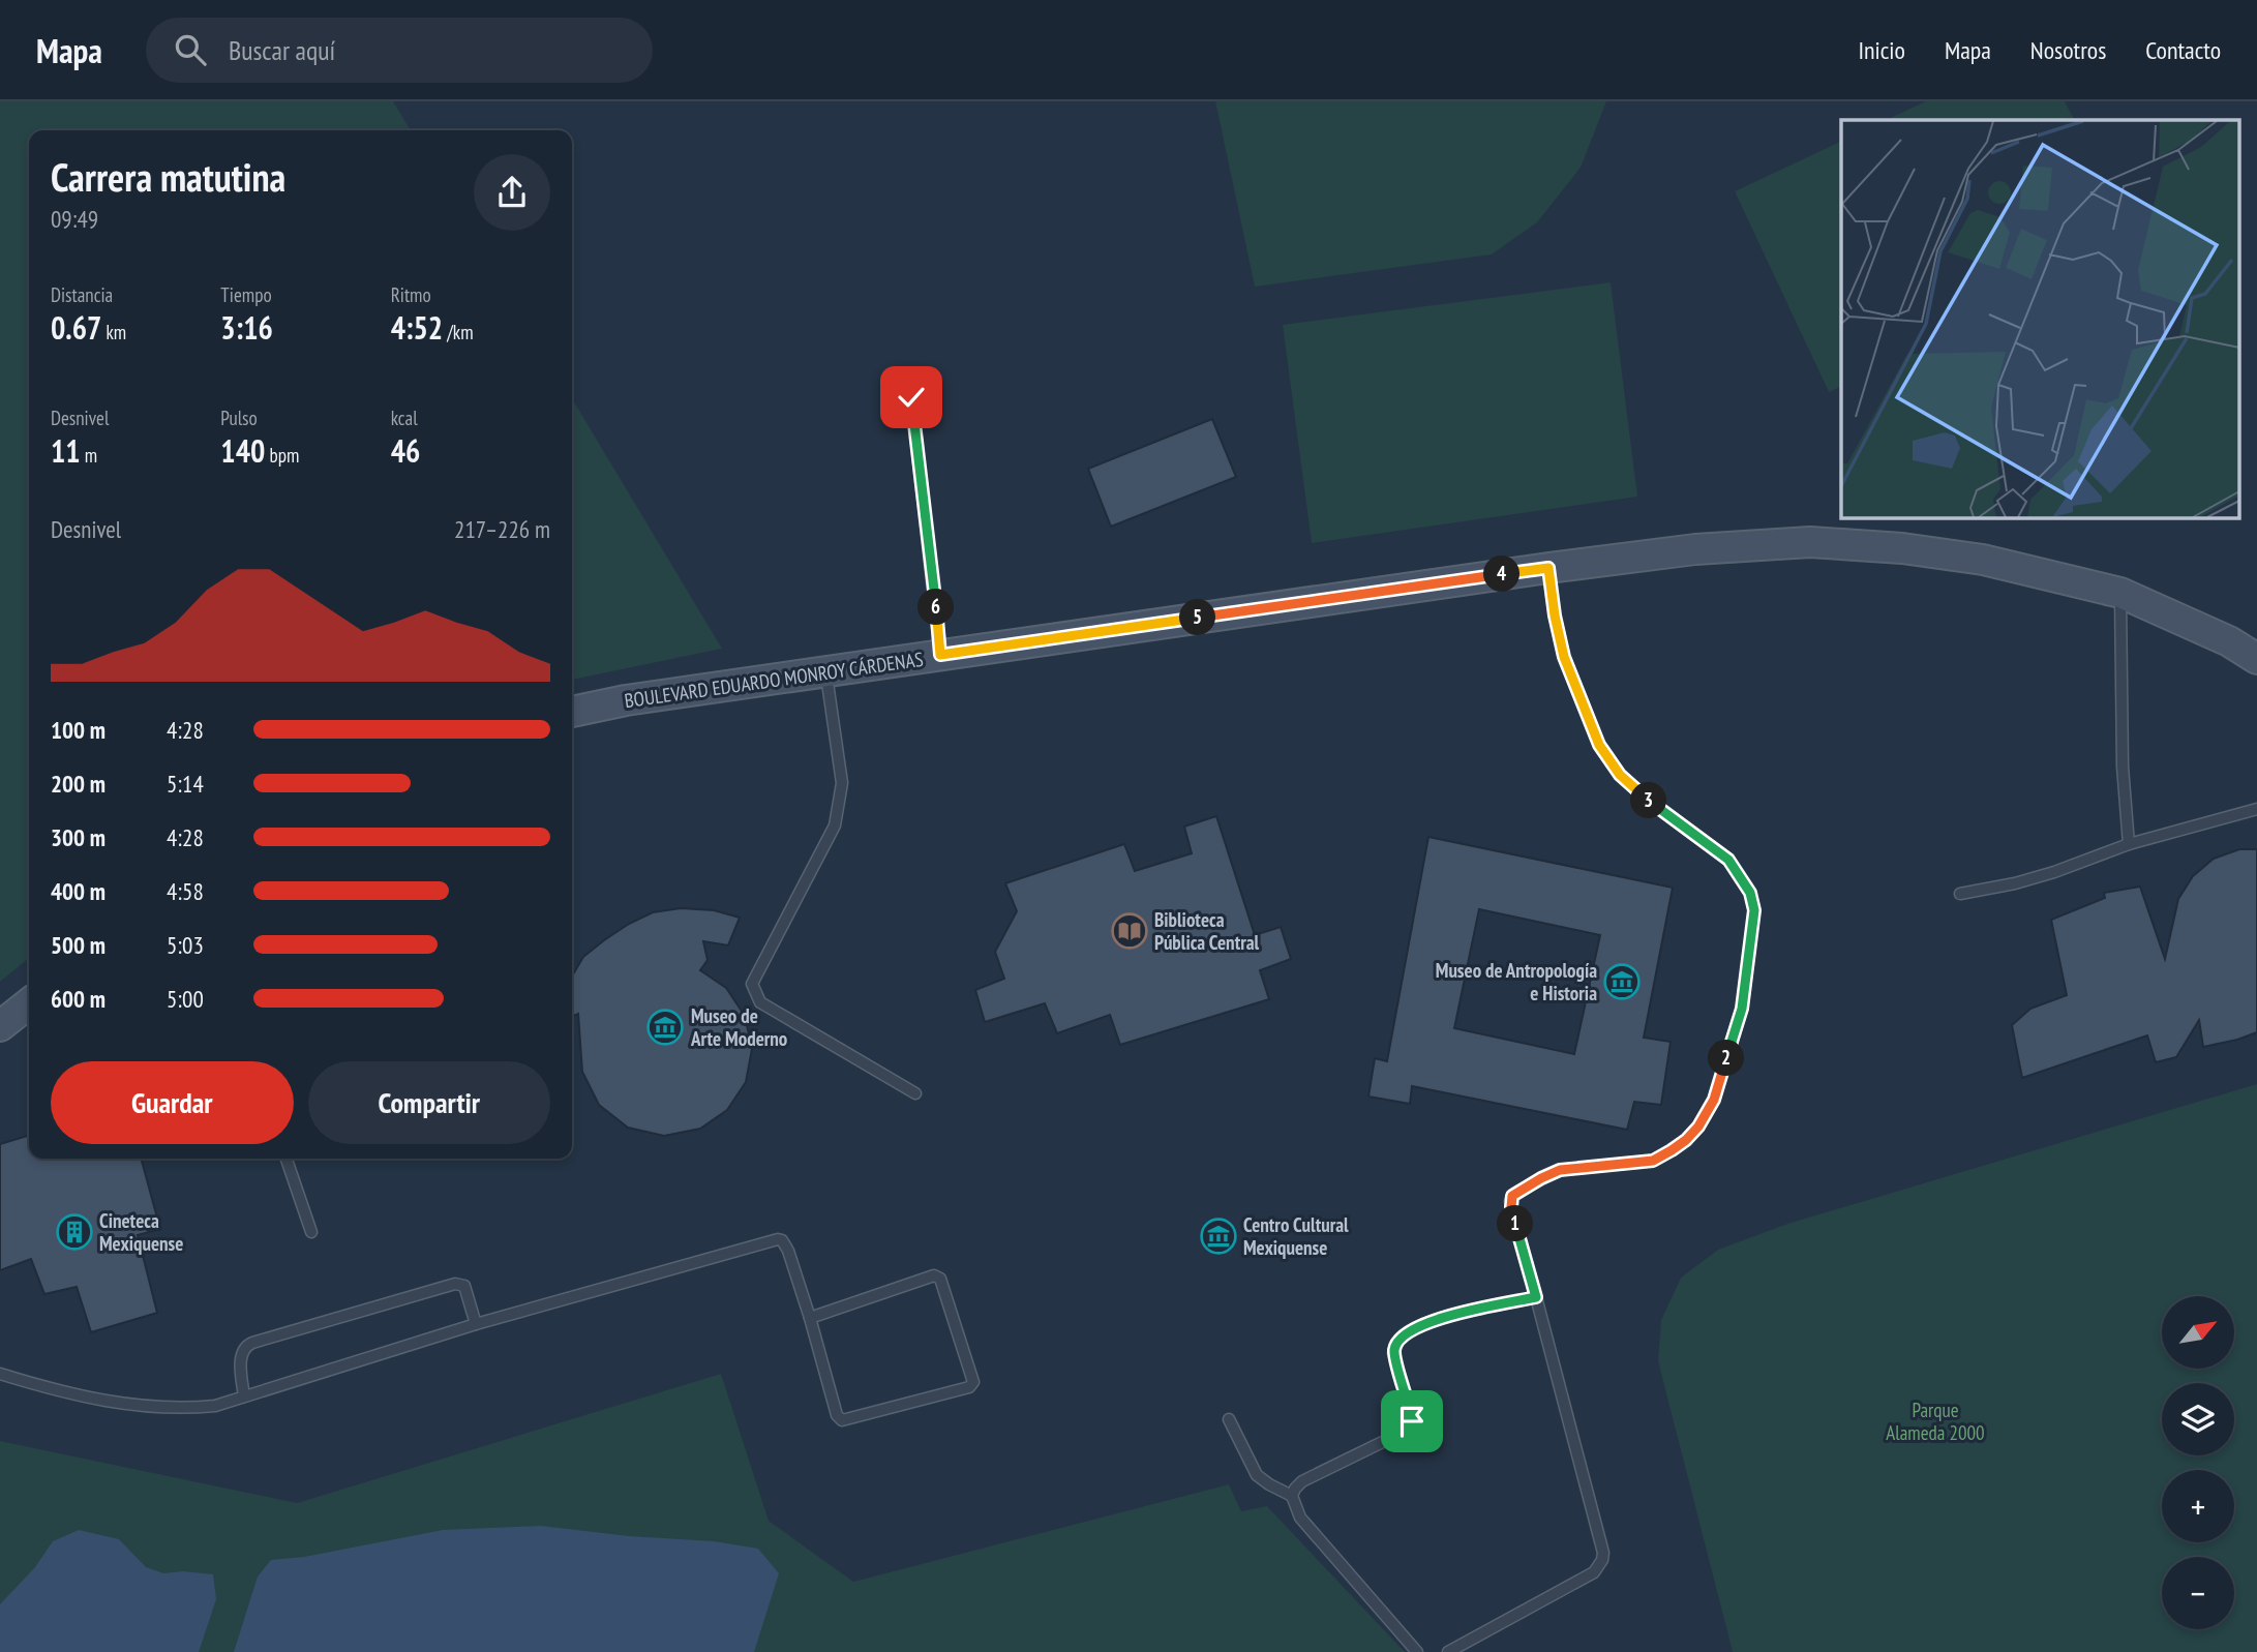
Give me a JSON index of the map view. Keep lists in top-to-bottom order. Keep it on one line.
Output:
{"streets":{"main road":["BOULEVARD EDUARDO MONROY CÁRDENAS"]},"parks":["Parque Alameda 2000"],"places":{"library":["Biblioteca Pública Central"],"museum":["Museo de Antropología e Historia","Museo de Arte Moderno","Centro Cultural Mexiquense"],"building":["Cineteca Mexiquense"]},"north":"top right","page":{"header":"Mapa","search":"Buscar aquí","nav":["Inicio","Mapa","Nosotros","Contacto"],"heading":["Carrera matutina","09:49"],"stats":[["Distancia","0.67 km"],["Tiempo","3:16"],["Ritmo","4:52 /km"],["Desnivel","11 m"],["Pulso","140 bpm"],["kcal","46"]],"chart":["Desnivel","217–226 m"],"pins":["4","6","5","3","2","1"],"list":[{"name":"100 m","note":"4:28"},{"name":"200 m","note":"5:14"},{"name":"300 m","note":"4:28"},{"name":"400 m","note":"4:58"},{"name":"500 m","note":"5:03"},{"name":"600 m","note":"5:00"}],"buttons":["Guardar","Compartir"],"map_buttons":["+","−"]}}
